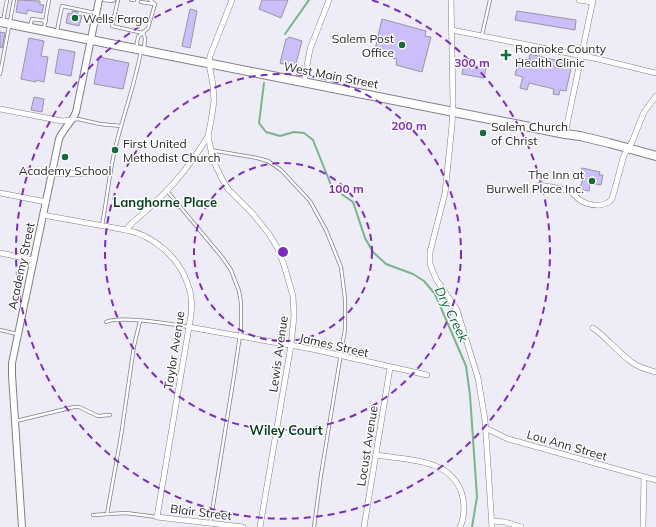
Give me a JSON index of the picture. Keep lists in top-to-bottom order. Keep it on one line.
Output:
{"streets":{"main road":["West Main Street"],"street":["Academy Street","James Street","Taylor Avenue","Lewis Avenue","Lou Ann Street","Locust Avenue","Blair Street"]},"crossings":[["West Main Street","Academy Street"],["West Main Street","Lewis Avenue"],["Academy Street","Taylor Avenue"],["James Street","Taylor Avenue"],["James Street","Lewis Avenue"],["James Street","Locust Avenue"],["Taylor Avenue","Blair Street"]],"districts":["Langhorne Place","Wiley Court"],"water":["Dry Creek"],"places":{"other":["Wells Fargo","Salem Post Office","Salem Church of Christ","First United Methodist Church","Academy School","The Inn at Burwell Place Inc."],"health":["Roanoke County Health Clinic"]},"rings":["300 m","200 m","100 m"]}
